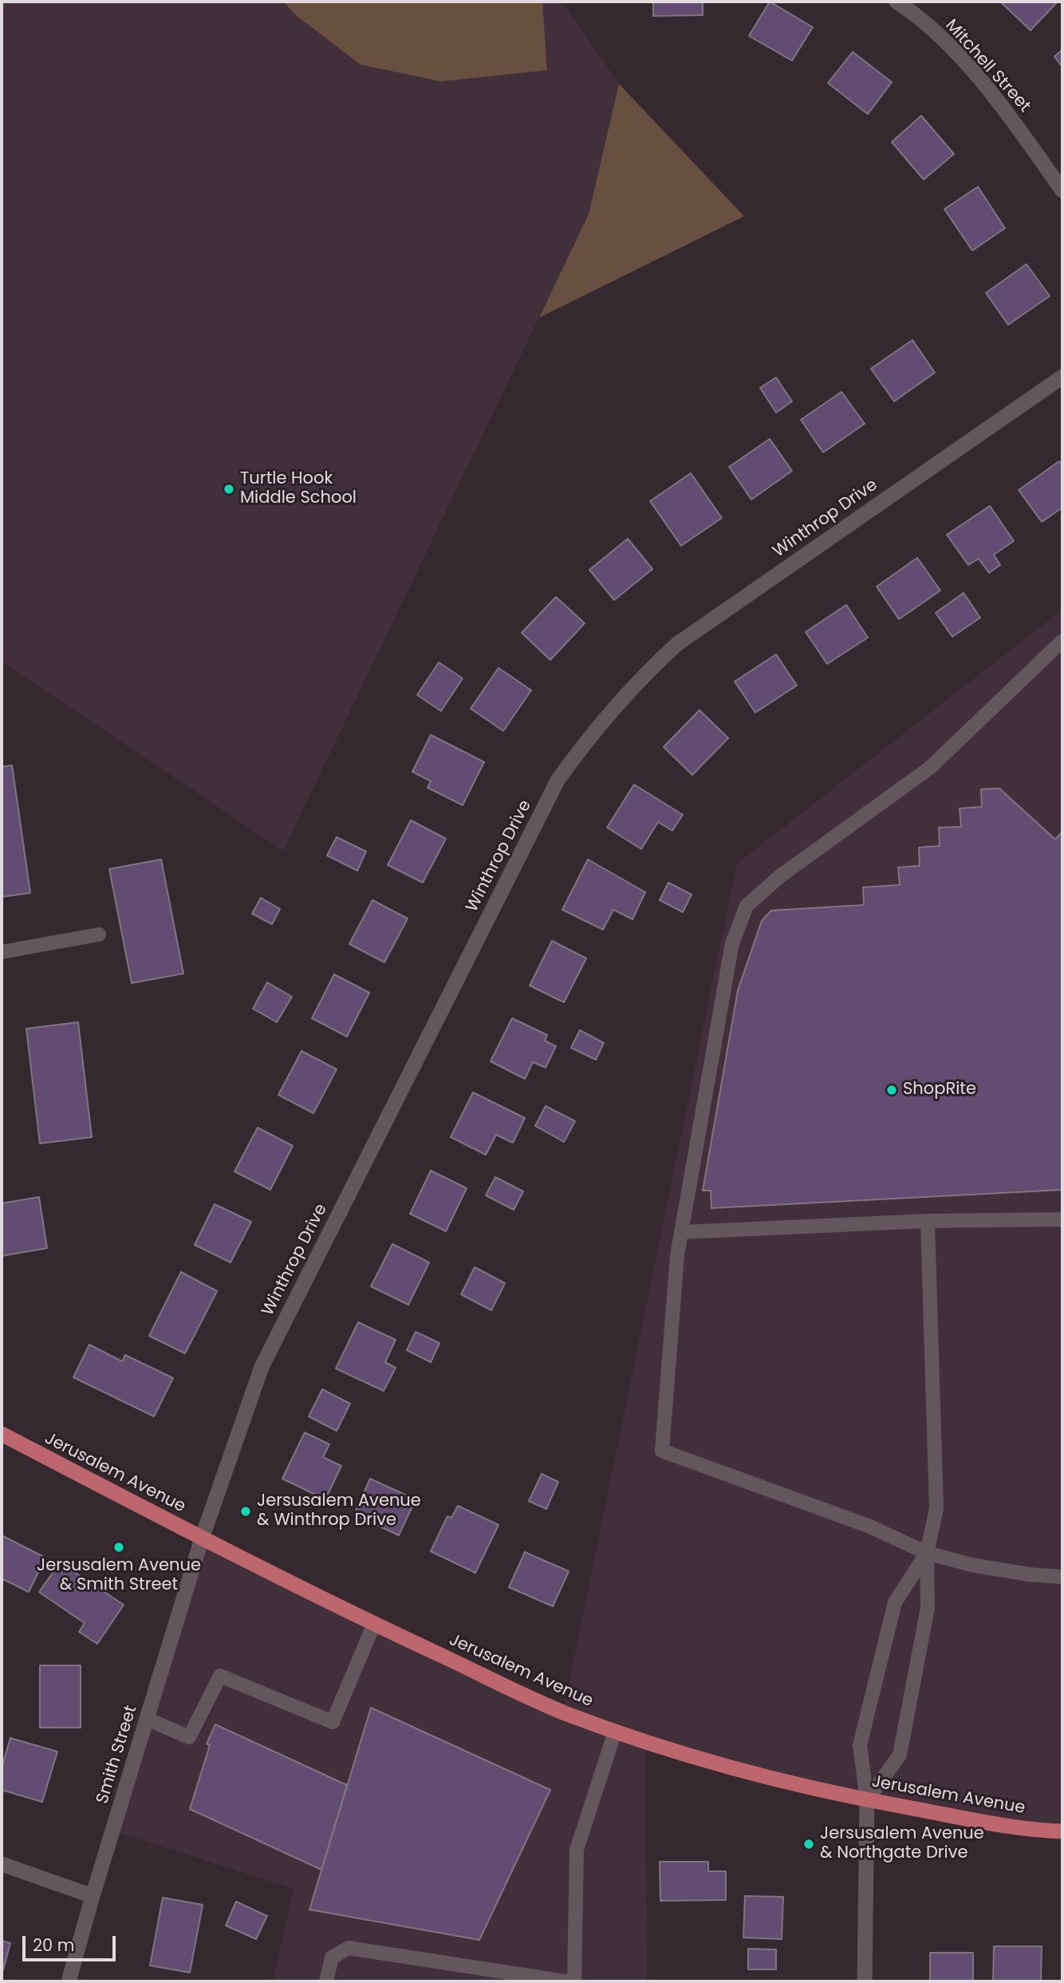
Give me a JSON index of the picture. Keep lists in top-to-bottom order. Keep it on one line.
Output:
{"streets":{"main road":["Jerusalem Avenue"],"street":["Mitchell Street","Winthrop Drive","Smith Street"]},"crossings":[["Winthrop Drive","Jerusalem Avenue"],["Winthrop Drive","Smith Street"],["Jerusalem Avenue","Smith Street"]],"places":["Turtle Hook Middle School","ShopRite","Jersusalem Avenue & Winthrop Drive","Jersusalem Avenue & Smith Street","Jersusalem Avenue & Northgate Drive"],"scale_bar":"20 m"}
